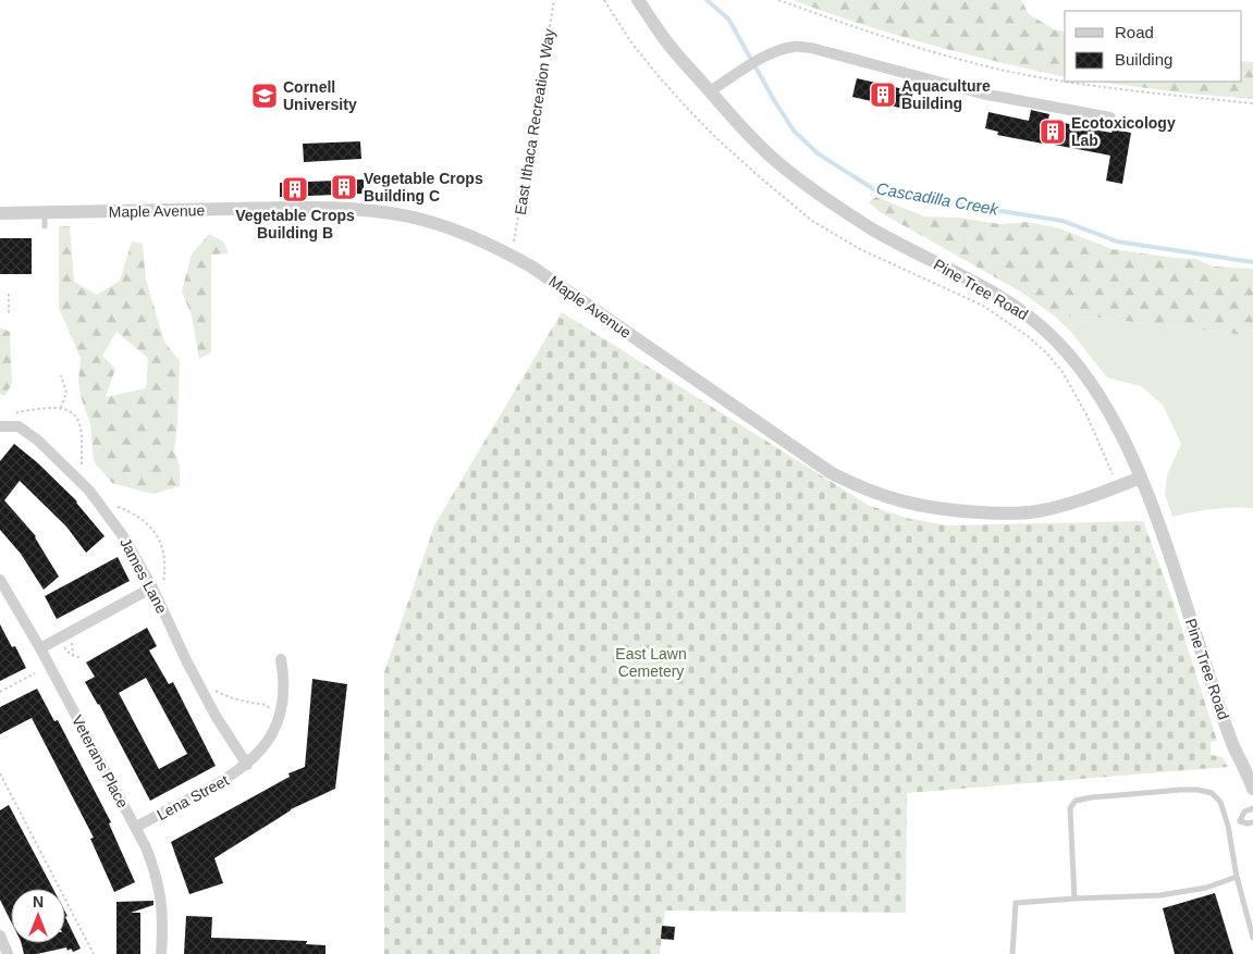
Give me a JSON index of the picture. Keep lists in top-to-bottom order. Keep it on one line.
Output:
{"streets":{"street":["Maple Avenue","Pine Tree Road","James Lane","Veterans Place","Lena Street"],"path":["East Ithaca Recreation Way"]},"crossings":[["Maple Avenue","Pine Tree Road"],["James Lane","Lena Street"],["Veterans Place","Lena Street"]],"water":["Cascadilla Creek"],"parks":["East Lawn Cemetery"],"places":{"building":["Aquaculture Building","Ecotoxicology Lab","Vegetable Crops Building C","Vegetable Crops Building B"],"school or university":["Cornell University"]},"legend":["Road","Building"],"north":"top"}
